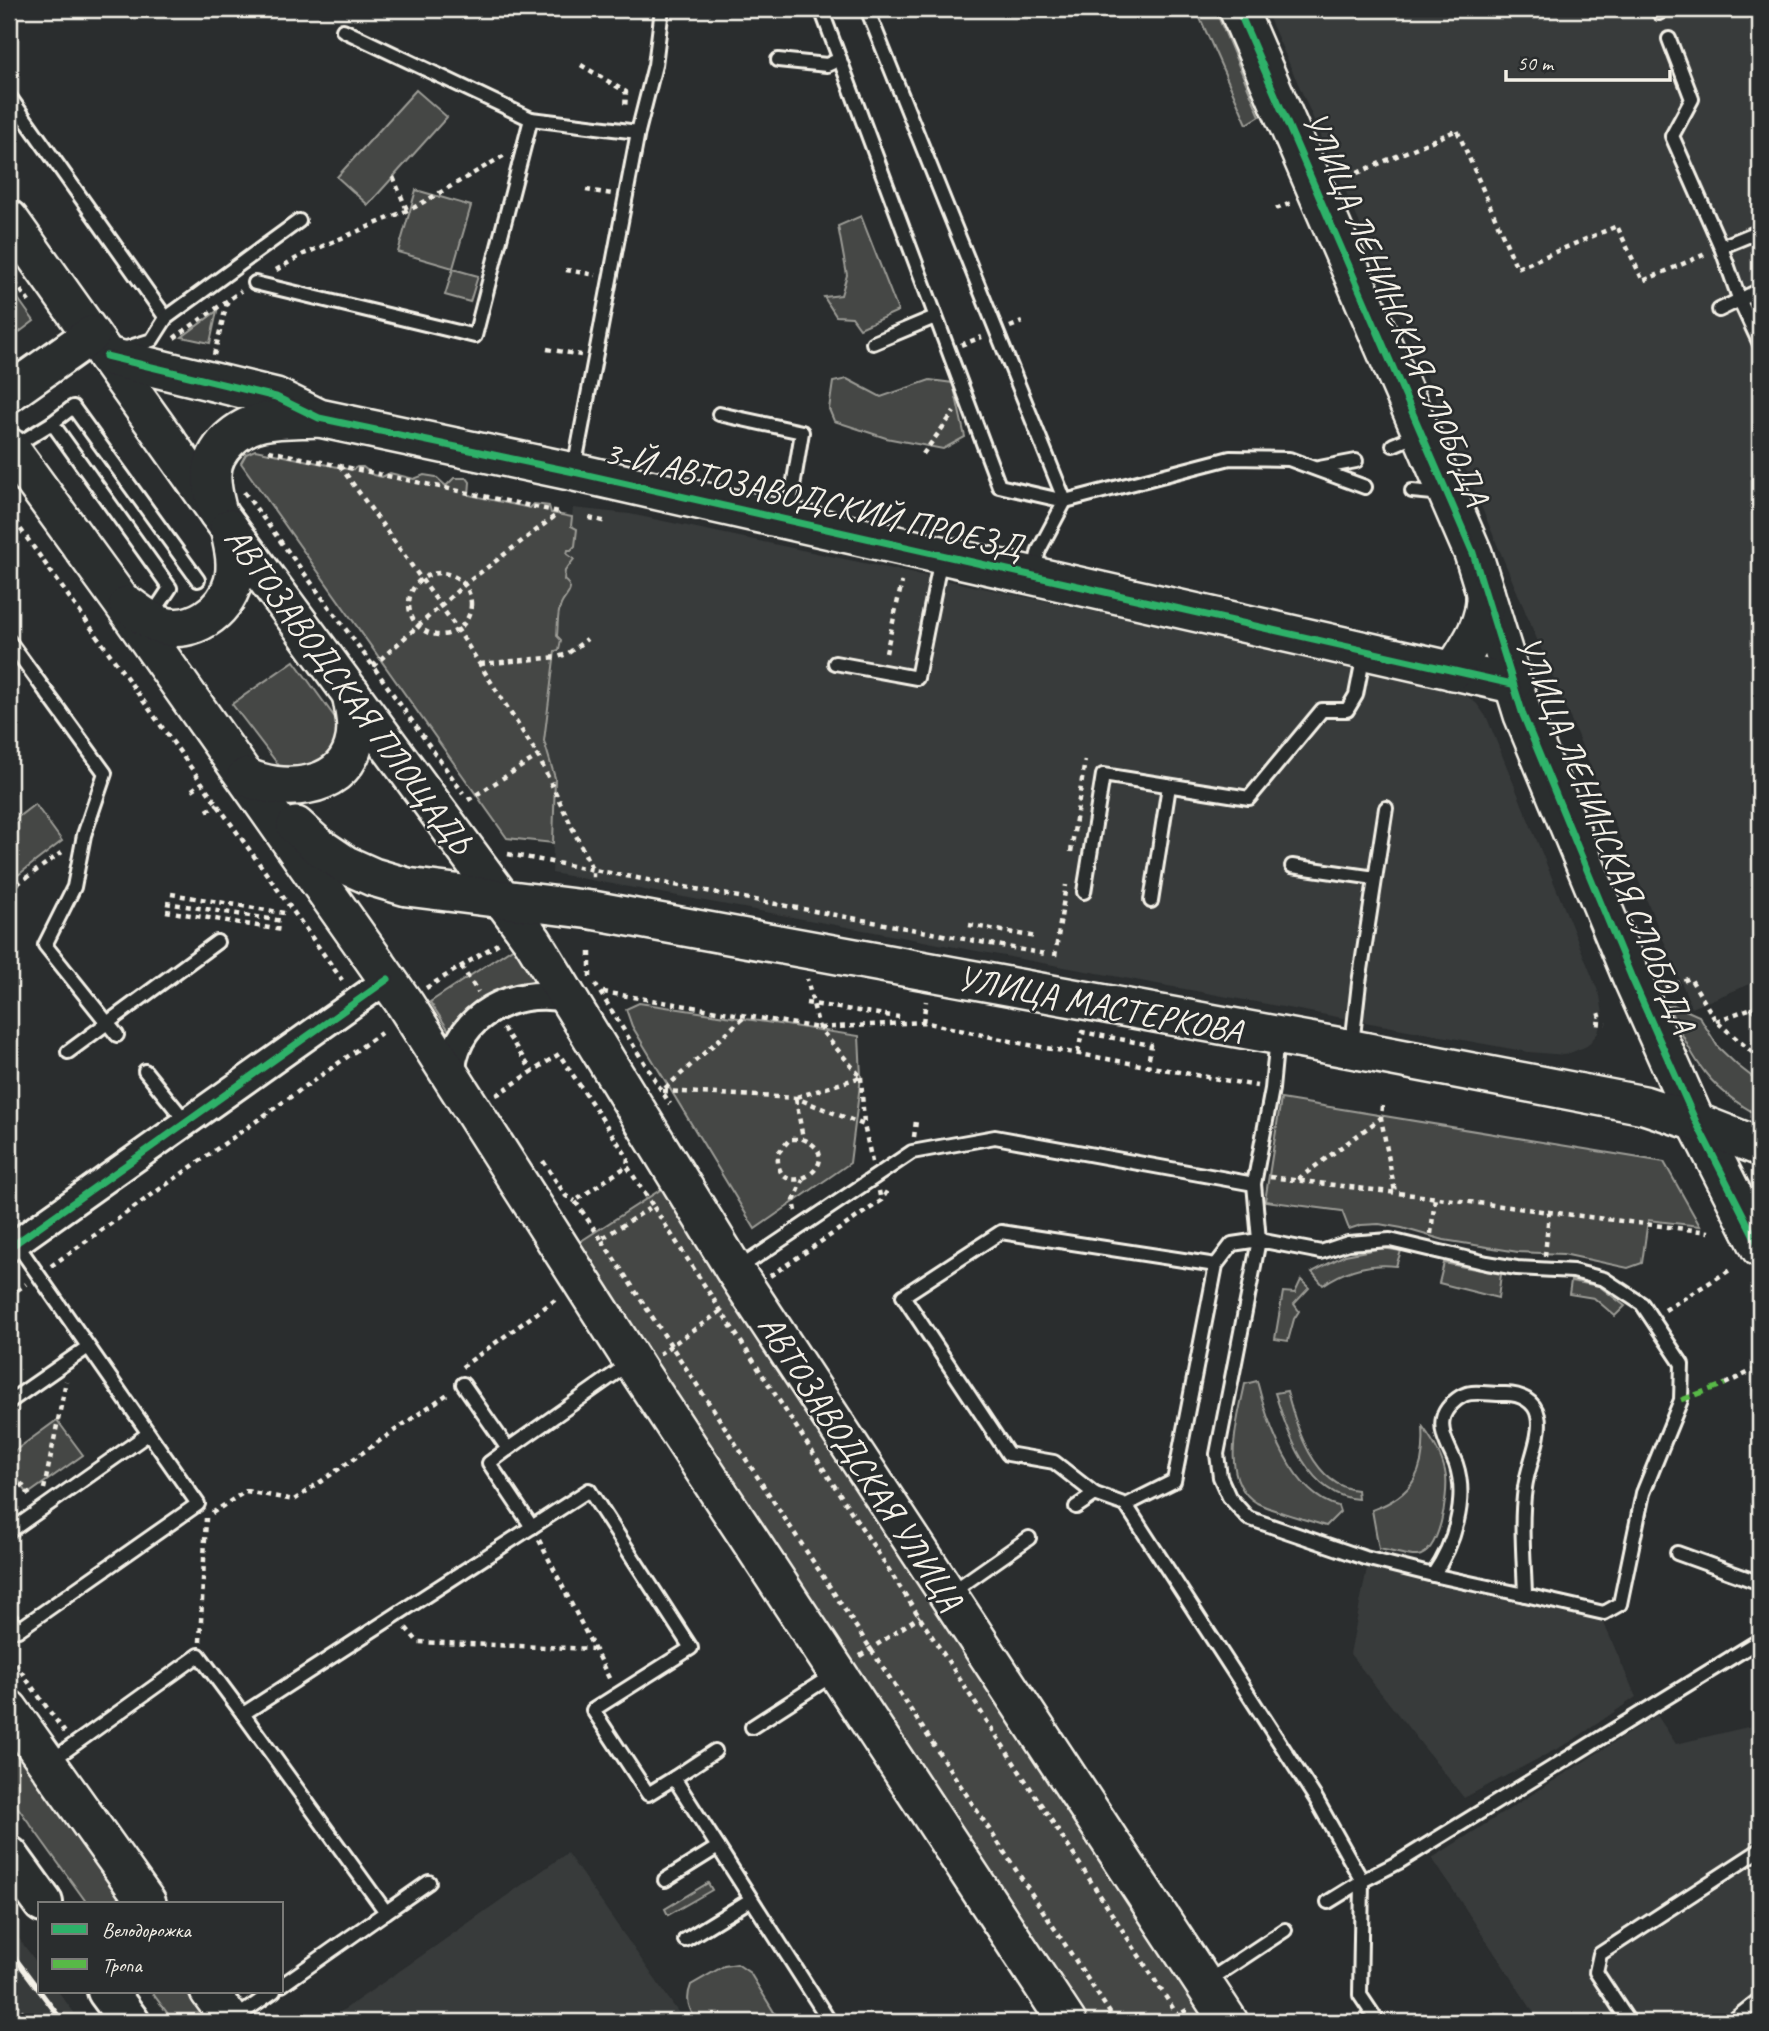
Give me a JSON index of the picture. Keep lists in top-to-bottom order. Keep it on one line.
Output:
{"streets":{"main road":["УЛИЦА ЛЕНИНСКАЯ СЛОБОДА","3-Й АВТОЗАВОДСКИЙ ПРОЕЗД","АВТОЗАВОДСКАЯ ПЛОЩАДЬ","УЛИЦА МАСТЕРКОВА","АВТОЗАВОДСКАЯ УЛИЦА"]},"crossings":[["УЛИЦА ЛЕНИНСКАЯ СЛОБОДА","3-Й АВТОЗАВОДСКИЙ ПРОЕЗД"],["УЛИЦА ЛЕНИНСКАЯ СЛОБОДА","УЛИЦА МАСТЕРКОВА"],["3-Й АВТОЗАВОДСКИЙ ПРОЕЗД","АВТОЗАВОДСКАЯ ПЛОЩАДЬ"],["АВТОЗАВОДСКАЯ ПЛОЩАДЬ","УЛИЦА МАСТЕРКОВА"],["АВТОЗАВОДСКАЯ ПЛОЩАДЬ","АВТОЗАВОДСКАЯ УЛИЦА"],["УЛИЦА МАСТЕРКОВА","АВТОЗАВОДСКАЯ УЛИЦА"]],"legend":["Велодорожка","Тропа"],"scale_bar":"50 m"}
